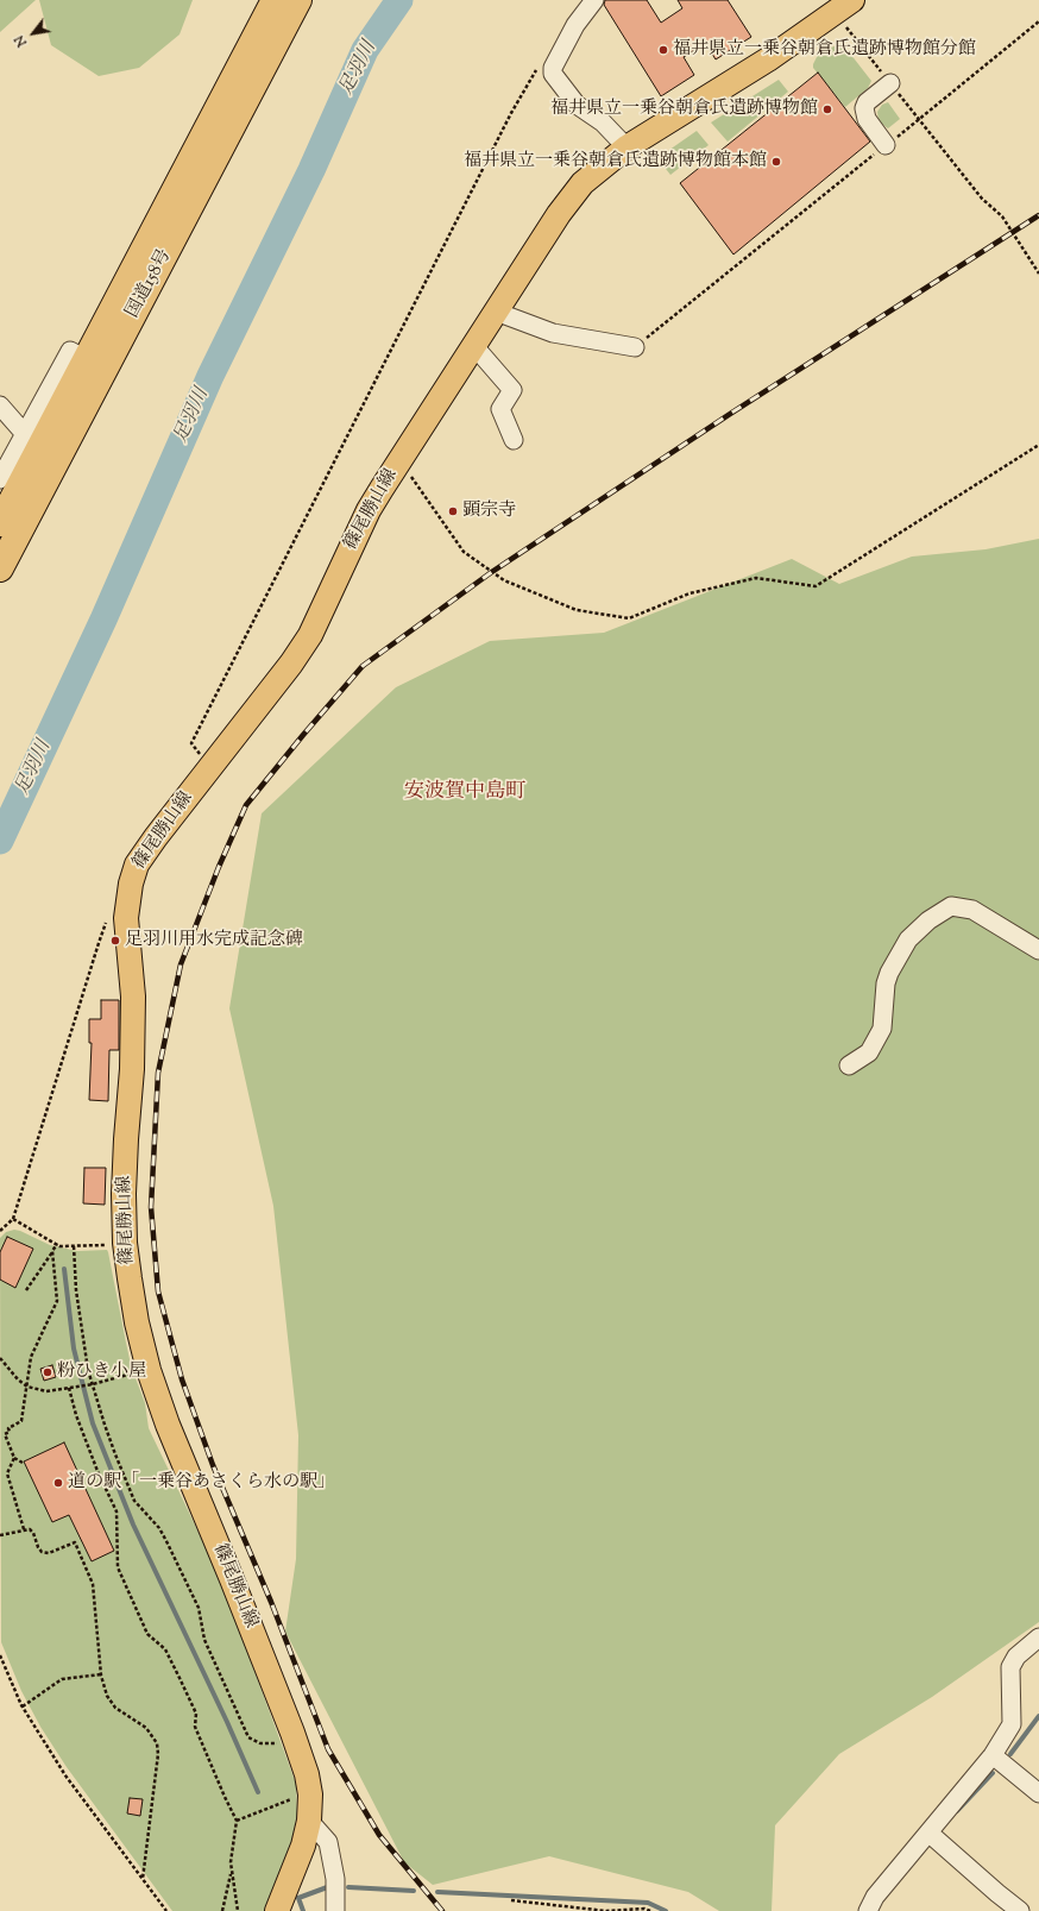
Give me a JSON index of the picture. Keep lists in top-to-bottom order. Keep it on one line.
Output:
{"streets":{"highway":["国道158号"],"main road":["篠尾勝山線"]},"districts":["安波賀中島町"],"water":["足羽川"],"places":["福井県立一乗谷朝倉氏遺跡博物館分館","福井県立一乗谷朝倉氏遺跡博物館","福井県立一乗谷朝倉氏遺跡博物館本館","顕宗寺","足羽川用水完成記念碑","粉ひき小屋","道の駅「一乗谷あさくら水の駅」"],"north":"bottom left"}
